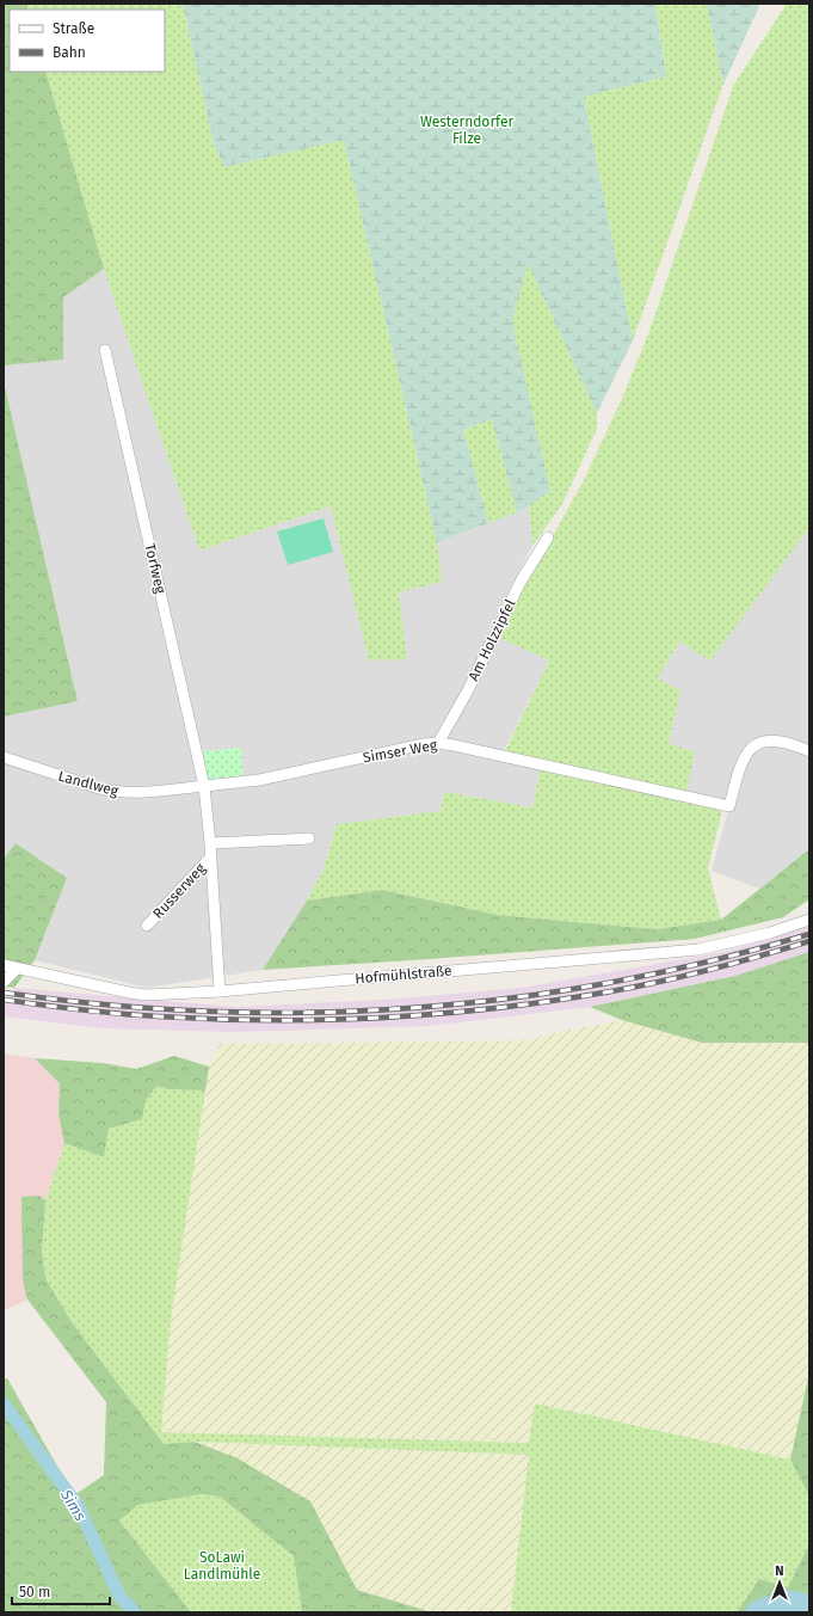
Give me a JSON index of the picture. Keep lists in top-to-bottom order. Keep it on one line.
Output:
{"streets":{"street":["Torfweg","Am Holzzipfel","Simser Weg","Landlweg","Russerweg","Hofmühlstraße"]},"crossings":[["Torfweg","Simser Weg"],["Torfweg","Landlweg"],["Am Holzzipfel","Simser Weg"],["Simser Weg","Landlweg"]],"water":["Sims"],"parks":["Westerndorfer Filze","SoLawi Landlmühle"],"legend":["Straße","Bahn"],"scale_bar":"50 m","north":"top"}
